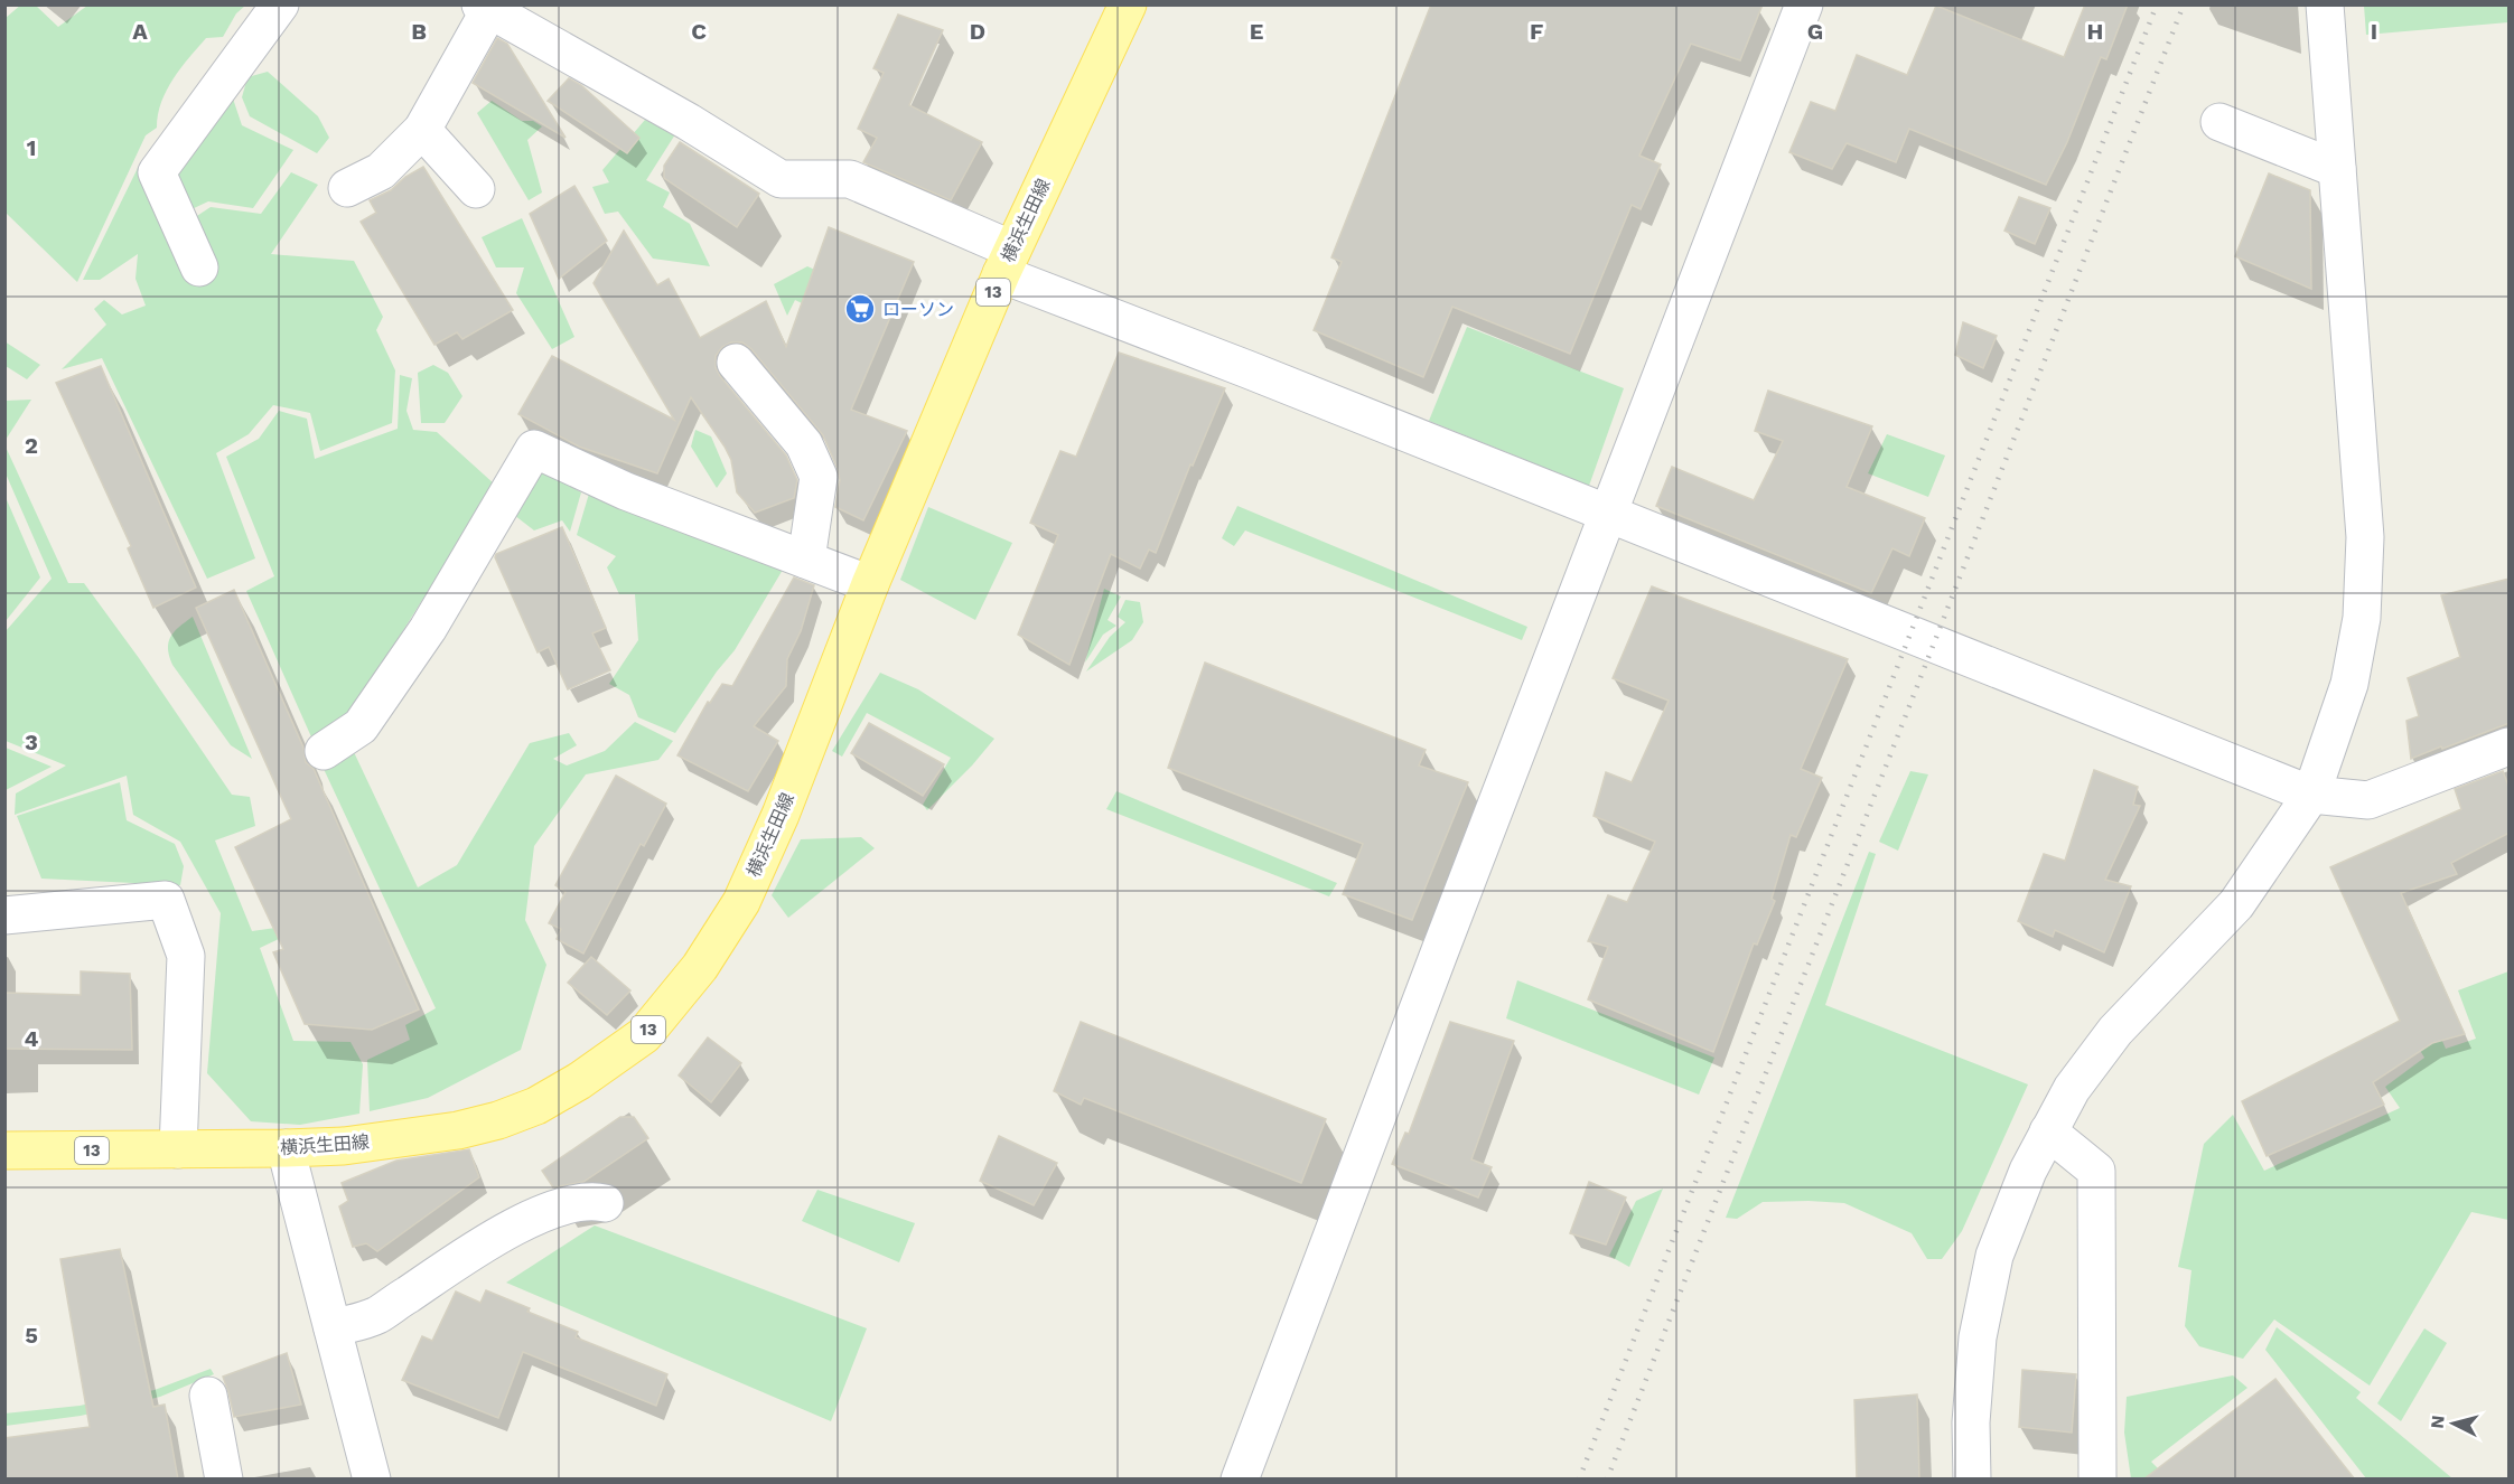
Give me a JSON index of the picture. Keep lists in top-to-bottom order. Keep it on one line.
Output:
{"streets":{"main road":["横浜生田線","13"]},"places":{"supermarket":["ローソン"]},"north":"left","grid":{"columns":["A","B","C","D","E","F","G","H","I"],"rows":["1","2","3","4","5"]}}
